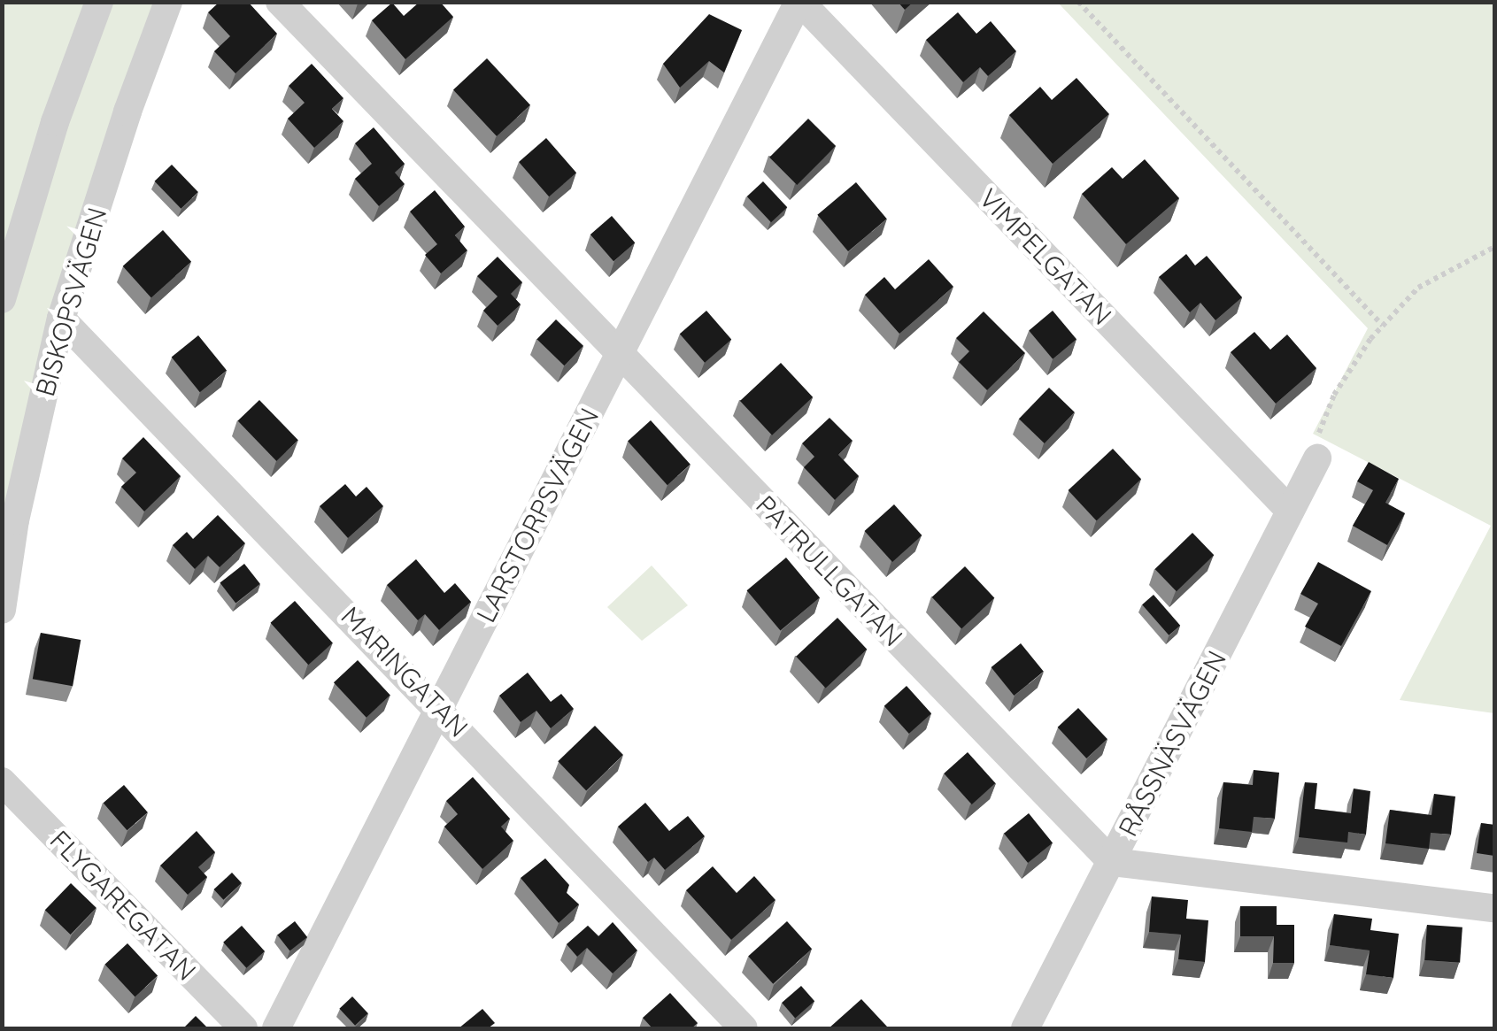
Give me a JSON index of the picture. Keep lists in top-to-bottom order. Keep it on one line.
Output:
{"streets":{"street":["VIMPELGATAN","BISKOPSVÄGEN","LARSTORPSVÄGEN","PATRULLGATAN","MARINGATAN","RÅSSNÄSVÄGEN","FLYGAREGATAN"]},"crossings":[["VIMPELGATAN","LARSTORPSVÄGEN"],["VIMPELGATAN","RÅSSNÄSVÄGEN"],["BISKOPSVÄGEN","MARINGATAN"],["LARSTORPSVÄGEN","PATRULLGATAN"],["LARSTORPSVÄGEN","MARINGATAN"],["PATRULLGATAN","RÅSSNÄSVÄGEN"]]}
